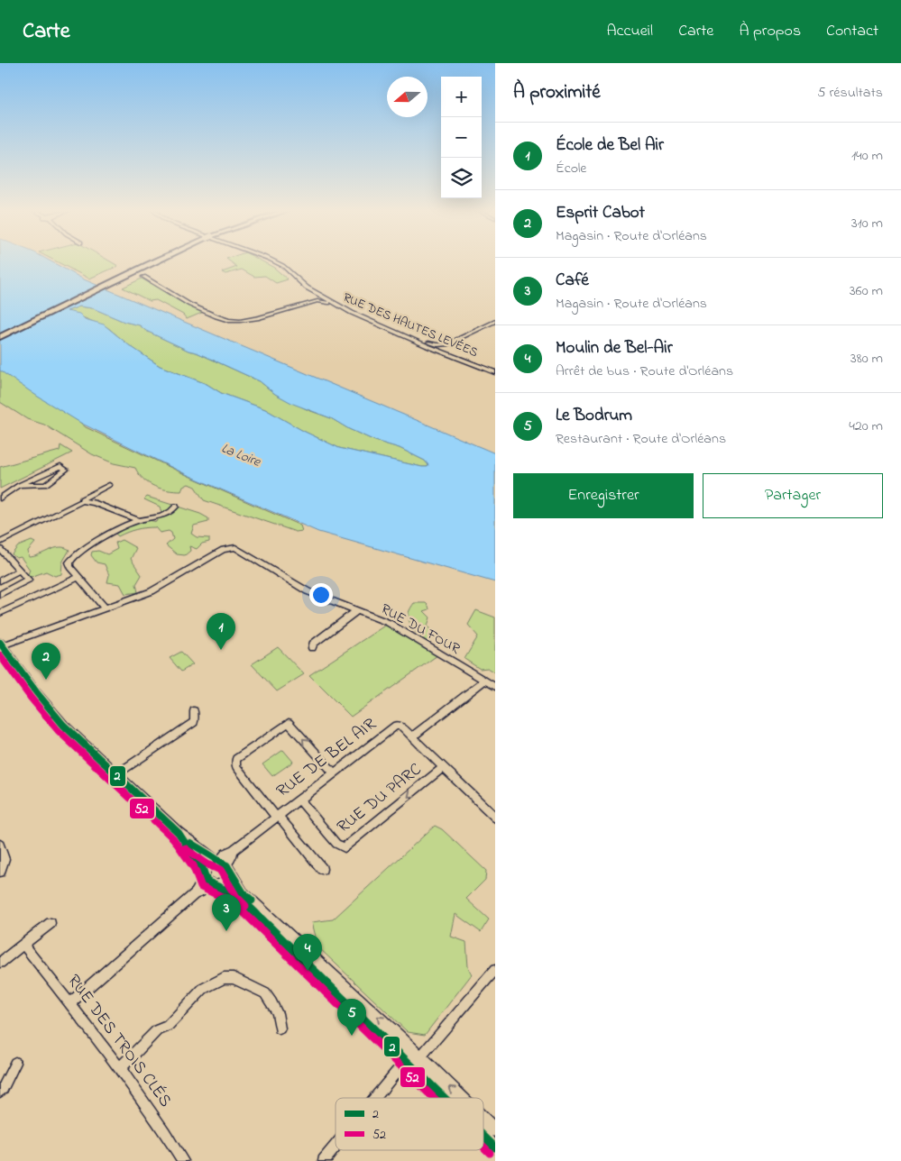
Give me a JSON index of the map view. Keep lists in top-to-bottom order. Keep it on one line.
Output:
{"streets":{"street":["RUE DES HAUTES LEVÉES","RUE DU FOUR","RUE DE BEL AIR","RUE DU PARC","RUE DES TROIS CLÉS"]},"crossings":[["RUE DE BEL AIR","RUE DU PARC"]],"water":["La Loire"],"lines":["transit line 2","transit line 52"],"legend":["2","52"],"north":"left","page":{"header":"Carte","nav":["Accueil","Carte","À propos","Contact"],"heading":["À proximité","5 résultats"],"map_buttons":["+","−"],"list":[{"mark":"1","name":"École de Bel Air","note":"École","value":"140 m"},{"mark":"2","name":"Esprit Cabot","note":"Magasin · Route d'Orléans","value":"310 m"},{"mark":"3","name":"Café","note":"Magasin · Route d'Orléans","value":"360 m"},{"mark":"4","name":"Moulin de Bel-Air","note":"Arrêt de bus · Route d'Orléans","value":"380 m"},{"mark":"5","name":"Le Bodrum","note":"Restaurant · Route d'Orléans","value":"420 m"}],"buttons":["Enregistrer","Partager"],"pins":["1","2","3","4","5"]}}
